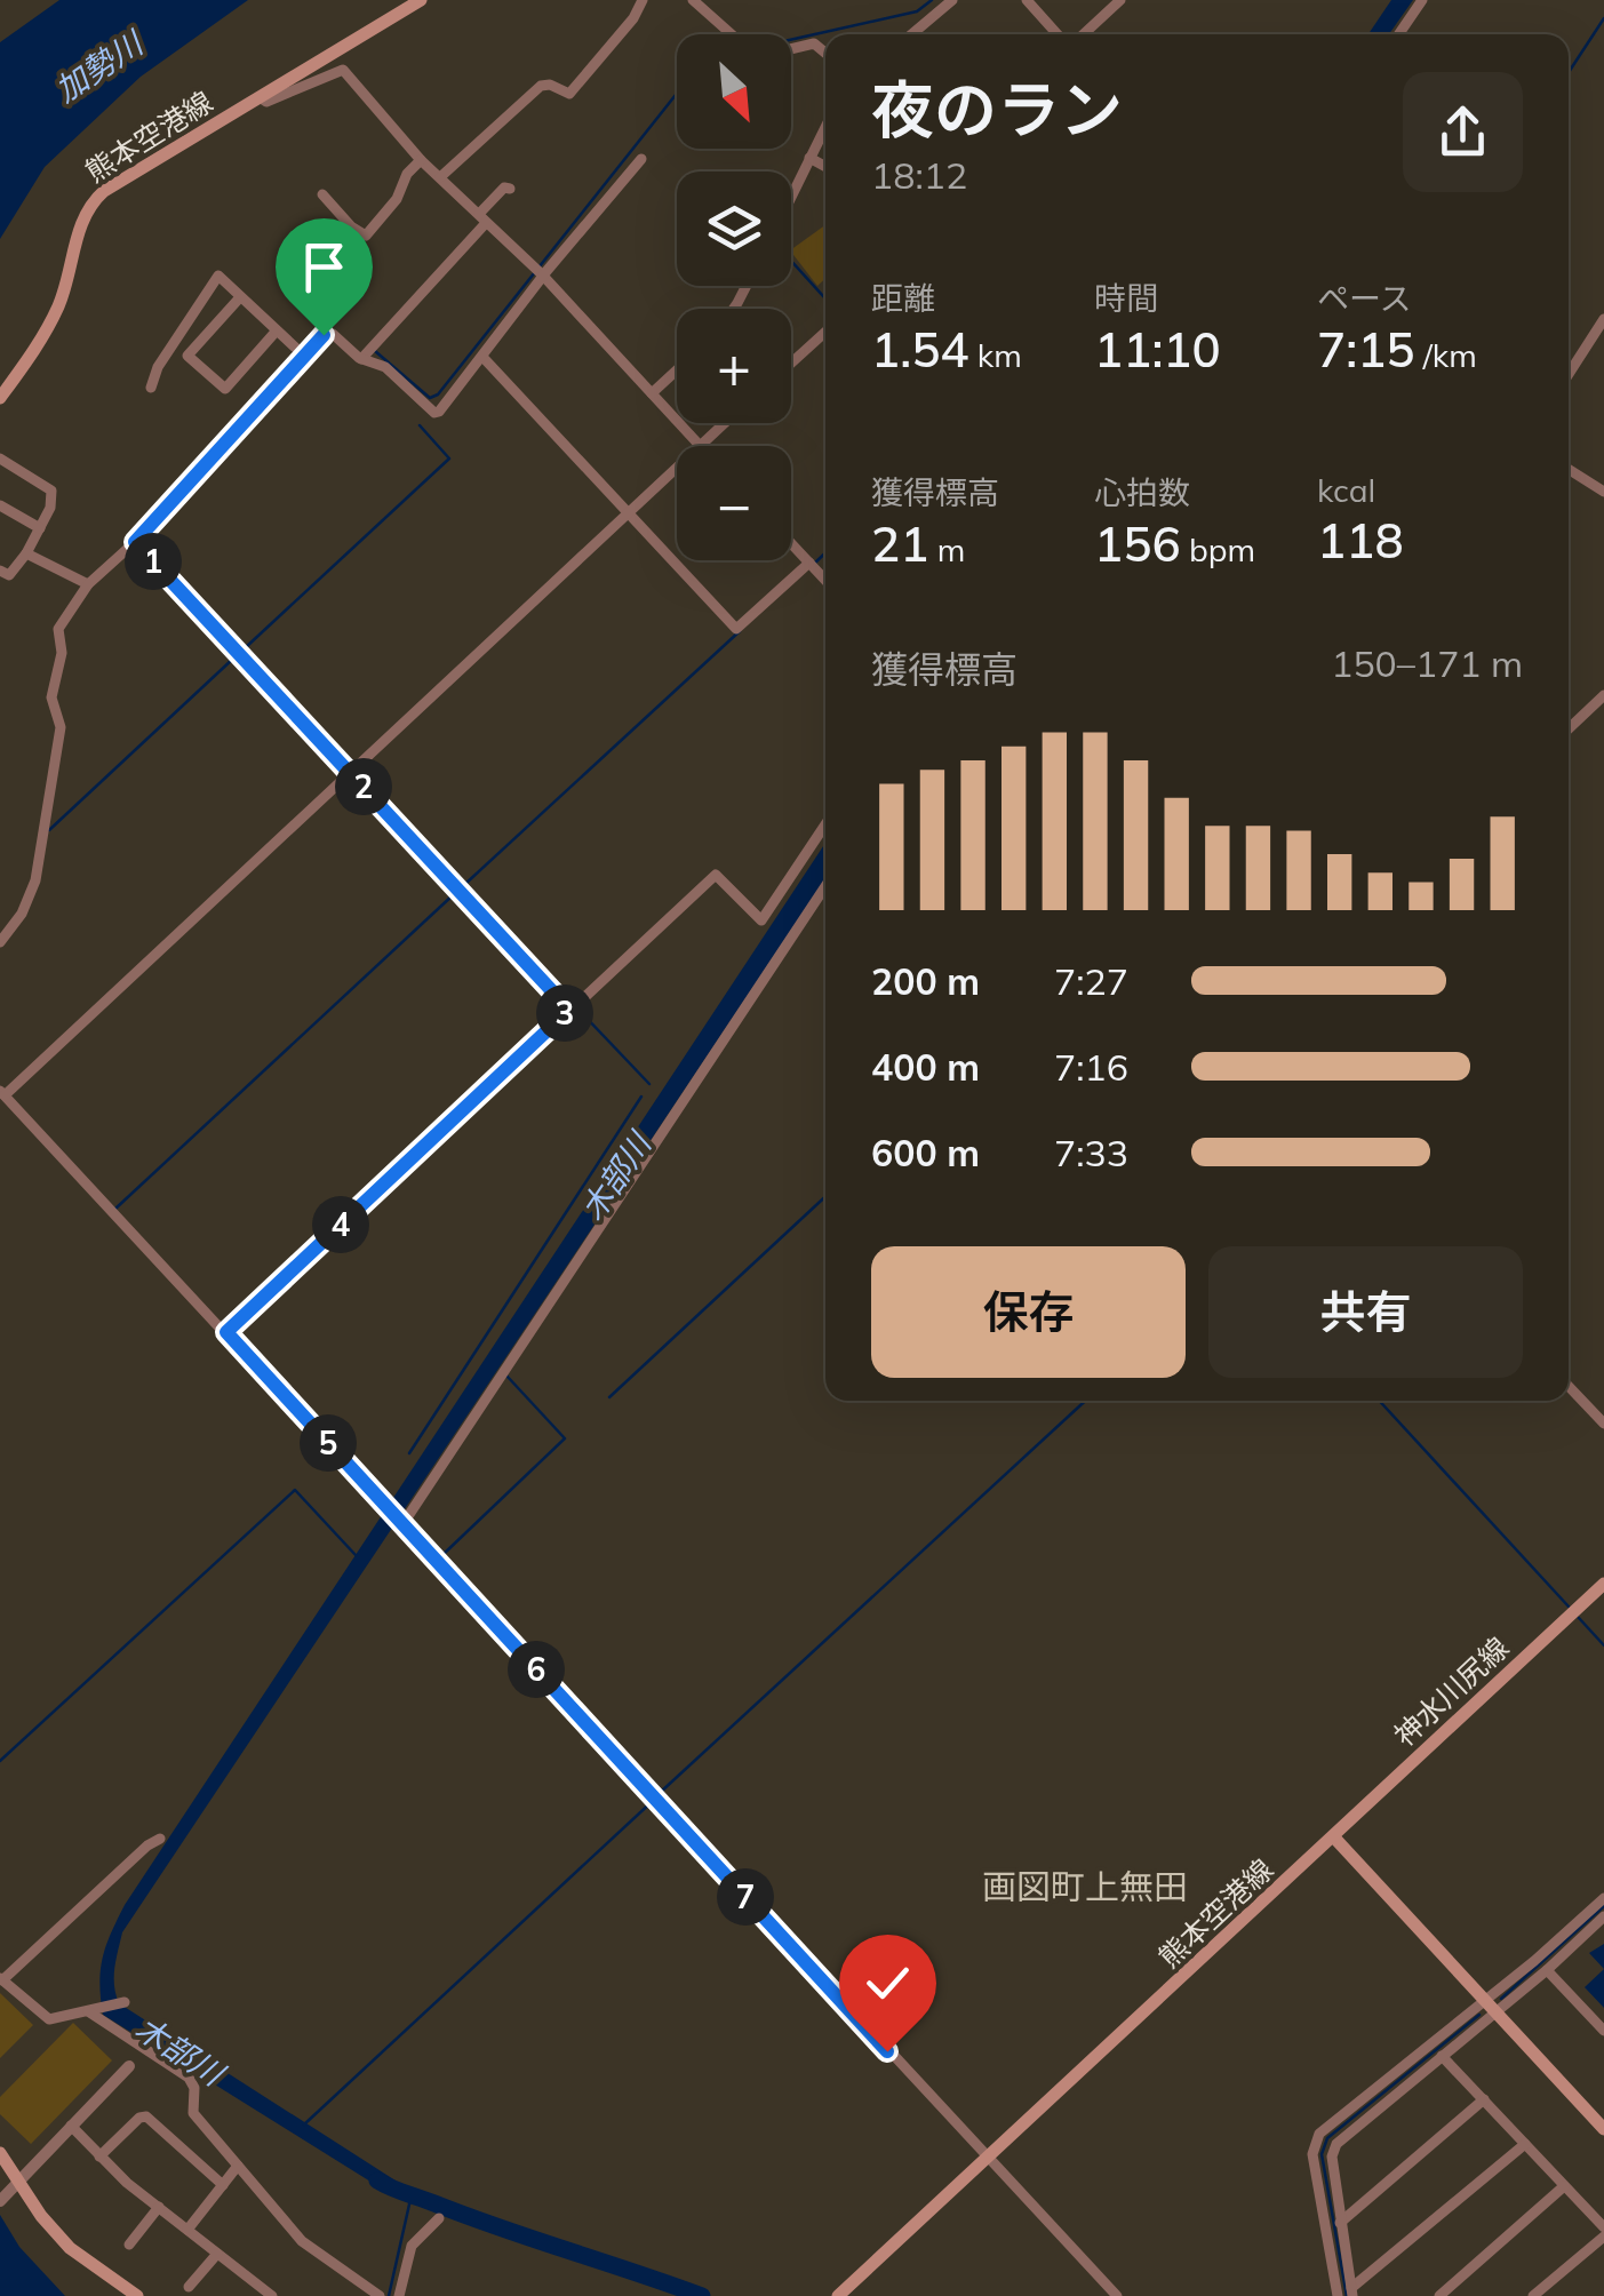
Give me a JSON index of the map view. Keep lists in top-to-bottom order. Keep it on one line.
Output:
{"streets":{"main road":["熊本空港線","神水川尻線"]},"crossings":[["熊本空港線","神水川尻線"]],"districts":["画図町上無田"],"water":["加勢川","木部川"],"north":"bottom right","page":{"map_buttons":["+","−"],"heading":["夜のラン","18:12"],"stats":[["距離","1.54 km"],["時間","11:10"],["ペース","7:15 /km"],["獲得標高","21 m"],["心拍数","156 bpm"],["kcal","118"]],"pins":["1","2","3","4","5","6","7"],"chart":["獲得標高","150–171 m"],"list":[{"name":"200 m","note":"7:27"},{"name":"400 m","note":"7:16"},{"name":"600 m","note":"7:33"}],"buttons":["保存","共有"]}}
